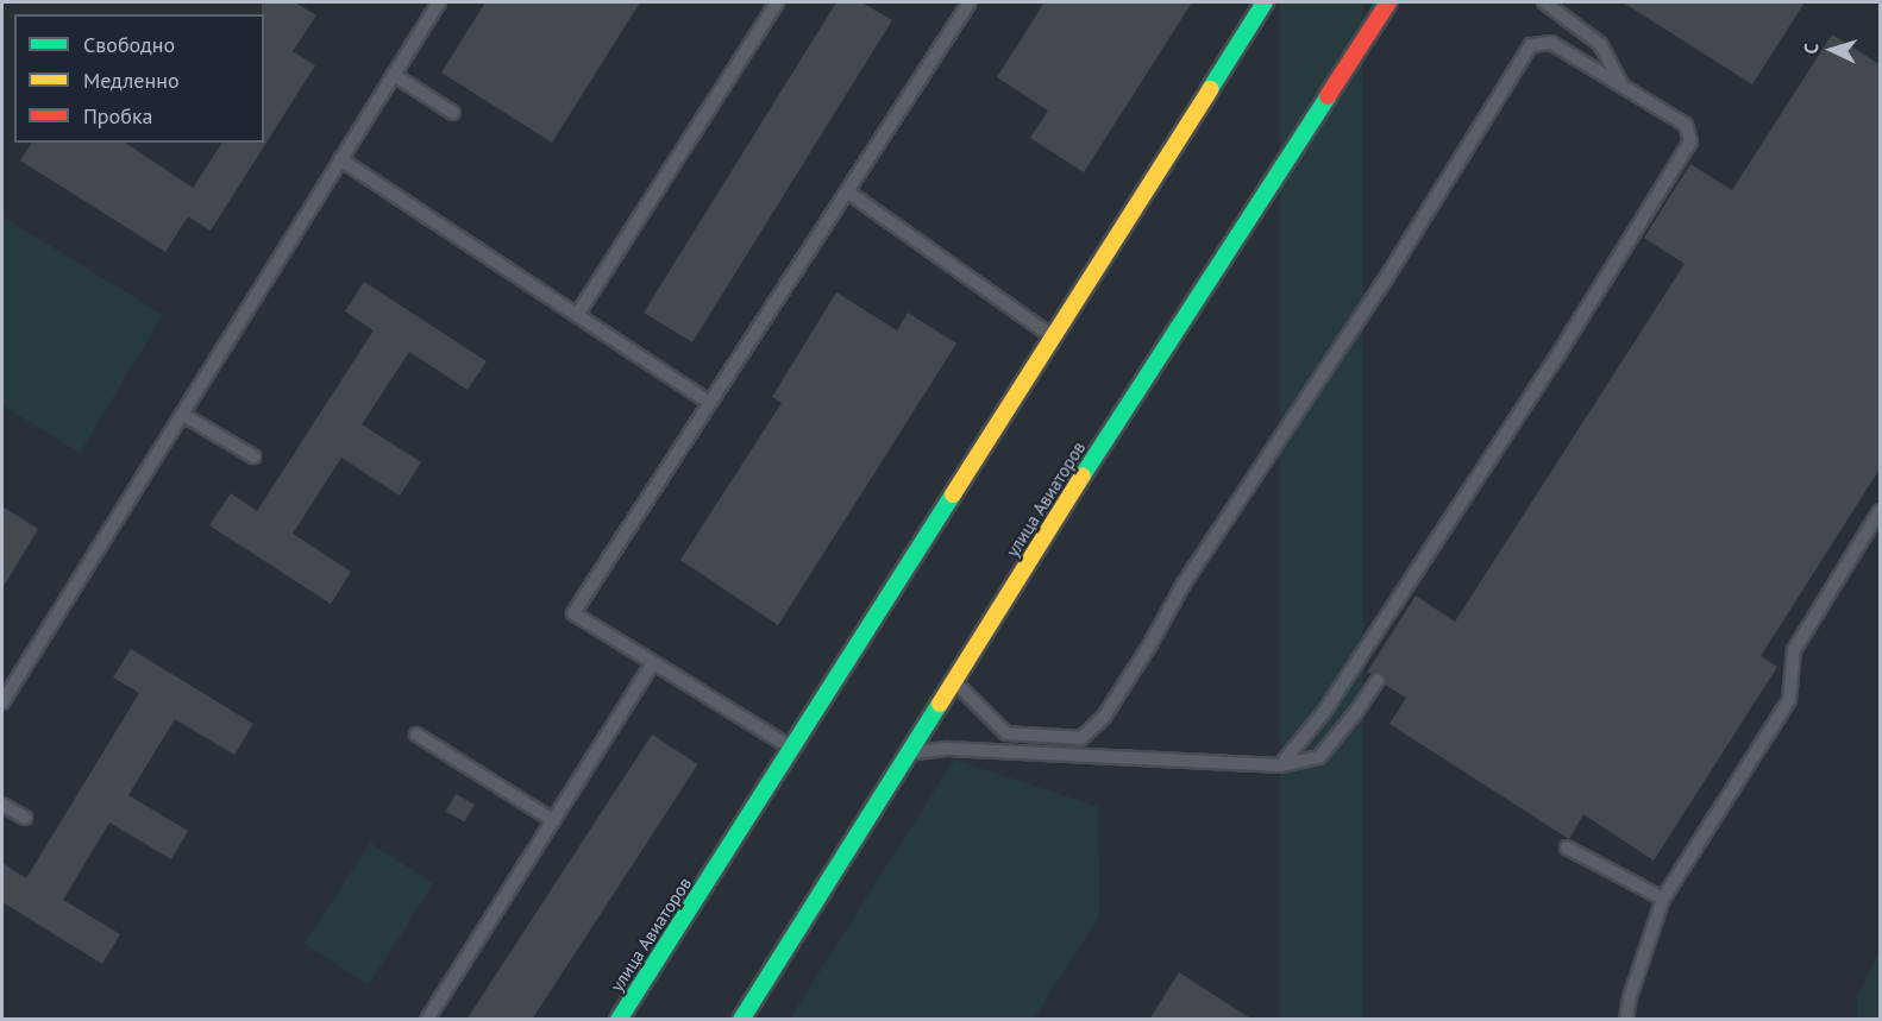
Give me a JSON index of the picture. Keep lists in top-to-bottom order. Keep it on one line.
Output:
{"streets":{"street":["улица Авиаторов"]},"legend":["Свободно","Медленно","Пробка"],"north":"left"}
